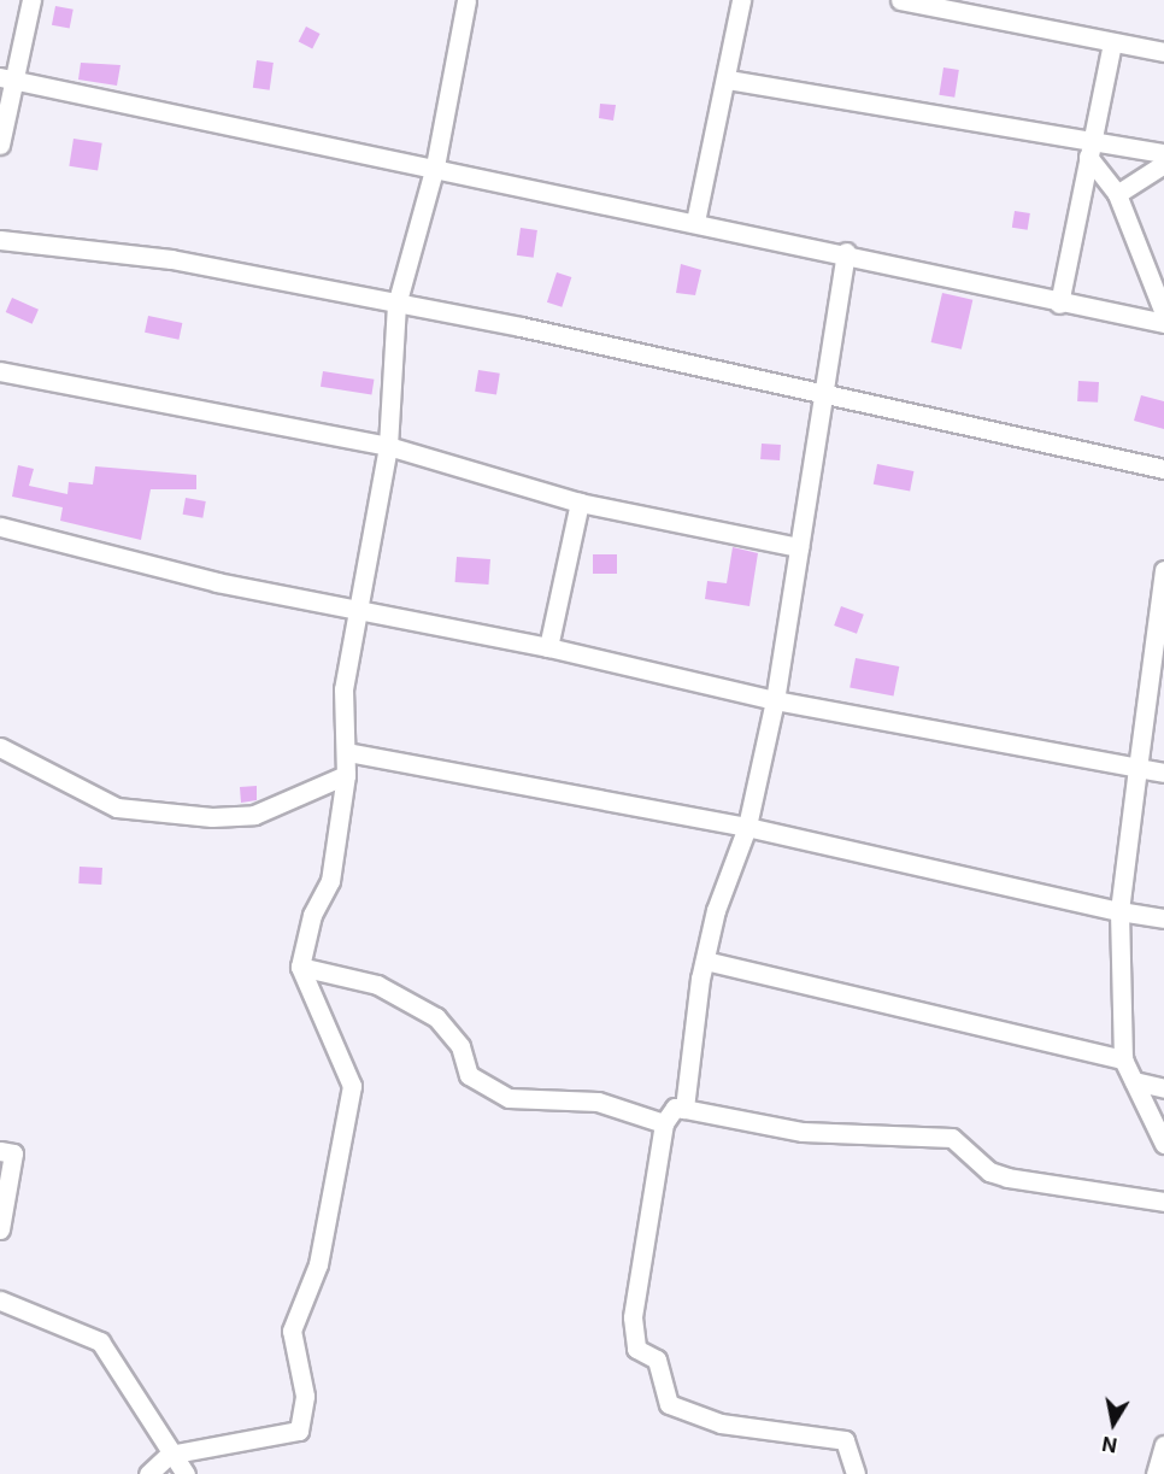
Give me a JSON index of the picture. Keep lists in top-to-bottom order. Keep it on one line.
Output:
{"north":"bottom"}
